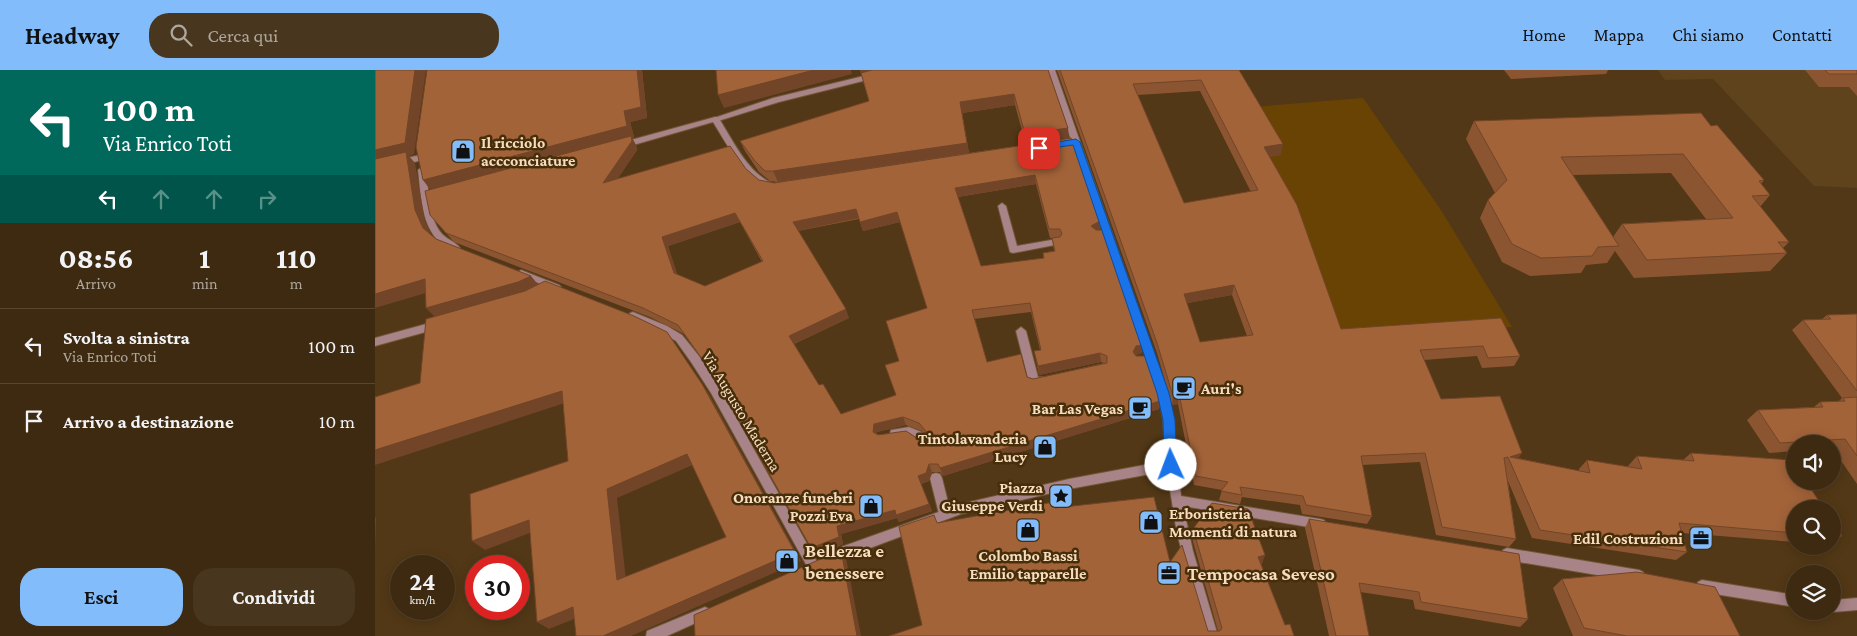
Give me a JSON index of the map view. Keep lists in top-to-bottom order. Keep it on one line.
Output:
{"streets":{"street":["Via Augusto Maderna"]},"places":{"shop":["Il ricciolo accconciature","Tintolavanderia Lucy","Onoranze funebri Pozzi Eva","Erboristeria Momenti di natura","Colombo Bassi Emilio tapparelle","Bellezza e benessere"],"cafe":["Auri's","Bar Las Vegas"],"place":["Piazza Giuseppe Verdi"],"office":["Edil Costruzioni","Tempocasa Seveso"]},"page":{"header":"Headway","search":"Cerca qui","nav":["Home","Mappa","Chi siamo","Contatti"],"turn":["100 m","Via Enrico Toti"],"eta":["08:56","Arrivo","1","min","110","m"],"list":[{"name":"Svolta a sinistra","note":"Via Enrico Toti","value":"100 m"},{"name":"Arrivo a destinazione","value":"10 m"}],"speed":"24 km/h","limit":"30","buttons":["Esci","Condividi"]}}
